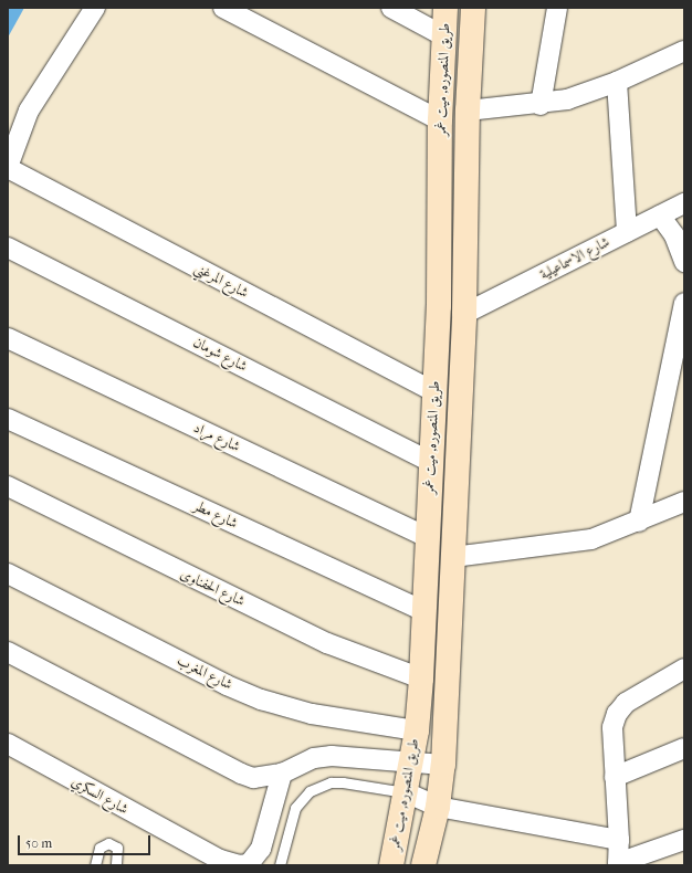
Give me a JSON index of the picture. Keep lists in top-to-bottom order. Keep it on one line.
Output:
{"streets":{"main road":["طريق المنصوره, ميت غمر"],"street":["شارع الاسماعيلية","شارع المرغني","شارع شومان","شارع مراد","شارع مطر","شارع الحفناوى","شارع المغرب","شارع السكري"]},"crossings":[["طريق المنصوره, ميت غمر","شارع الاسماعيلية"],["طريق المنصوره, ميت غمر","شارع المرغني"],["طريق المنصوره, ميت غمر","شارع شومان"],["طريق المنصوره, ميت غمر","شارع مراد"],["طريق المنصوره, ميت غمر","شارع مطر"],["طريق المنصوره, ميت غمر","شارع الحفناوى"],["طريق المنصوره, ميت غمر","شارع المغرب"]],"scale_bar":"50 m"}
